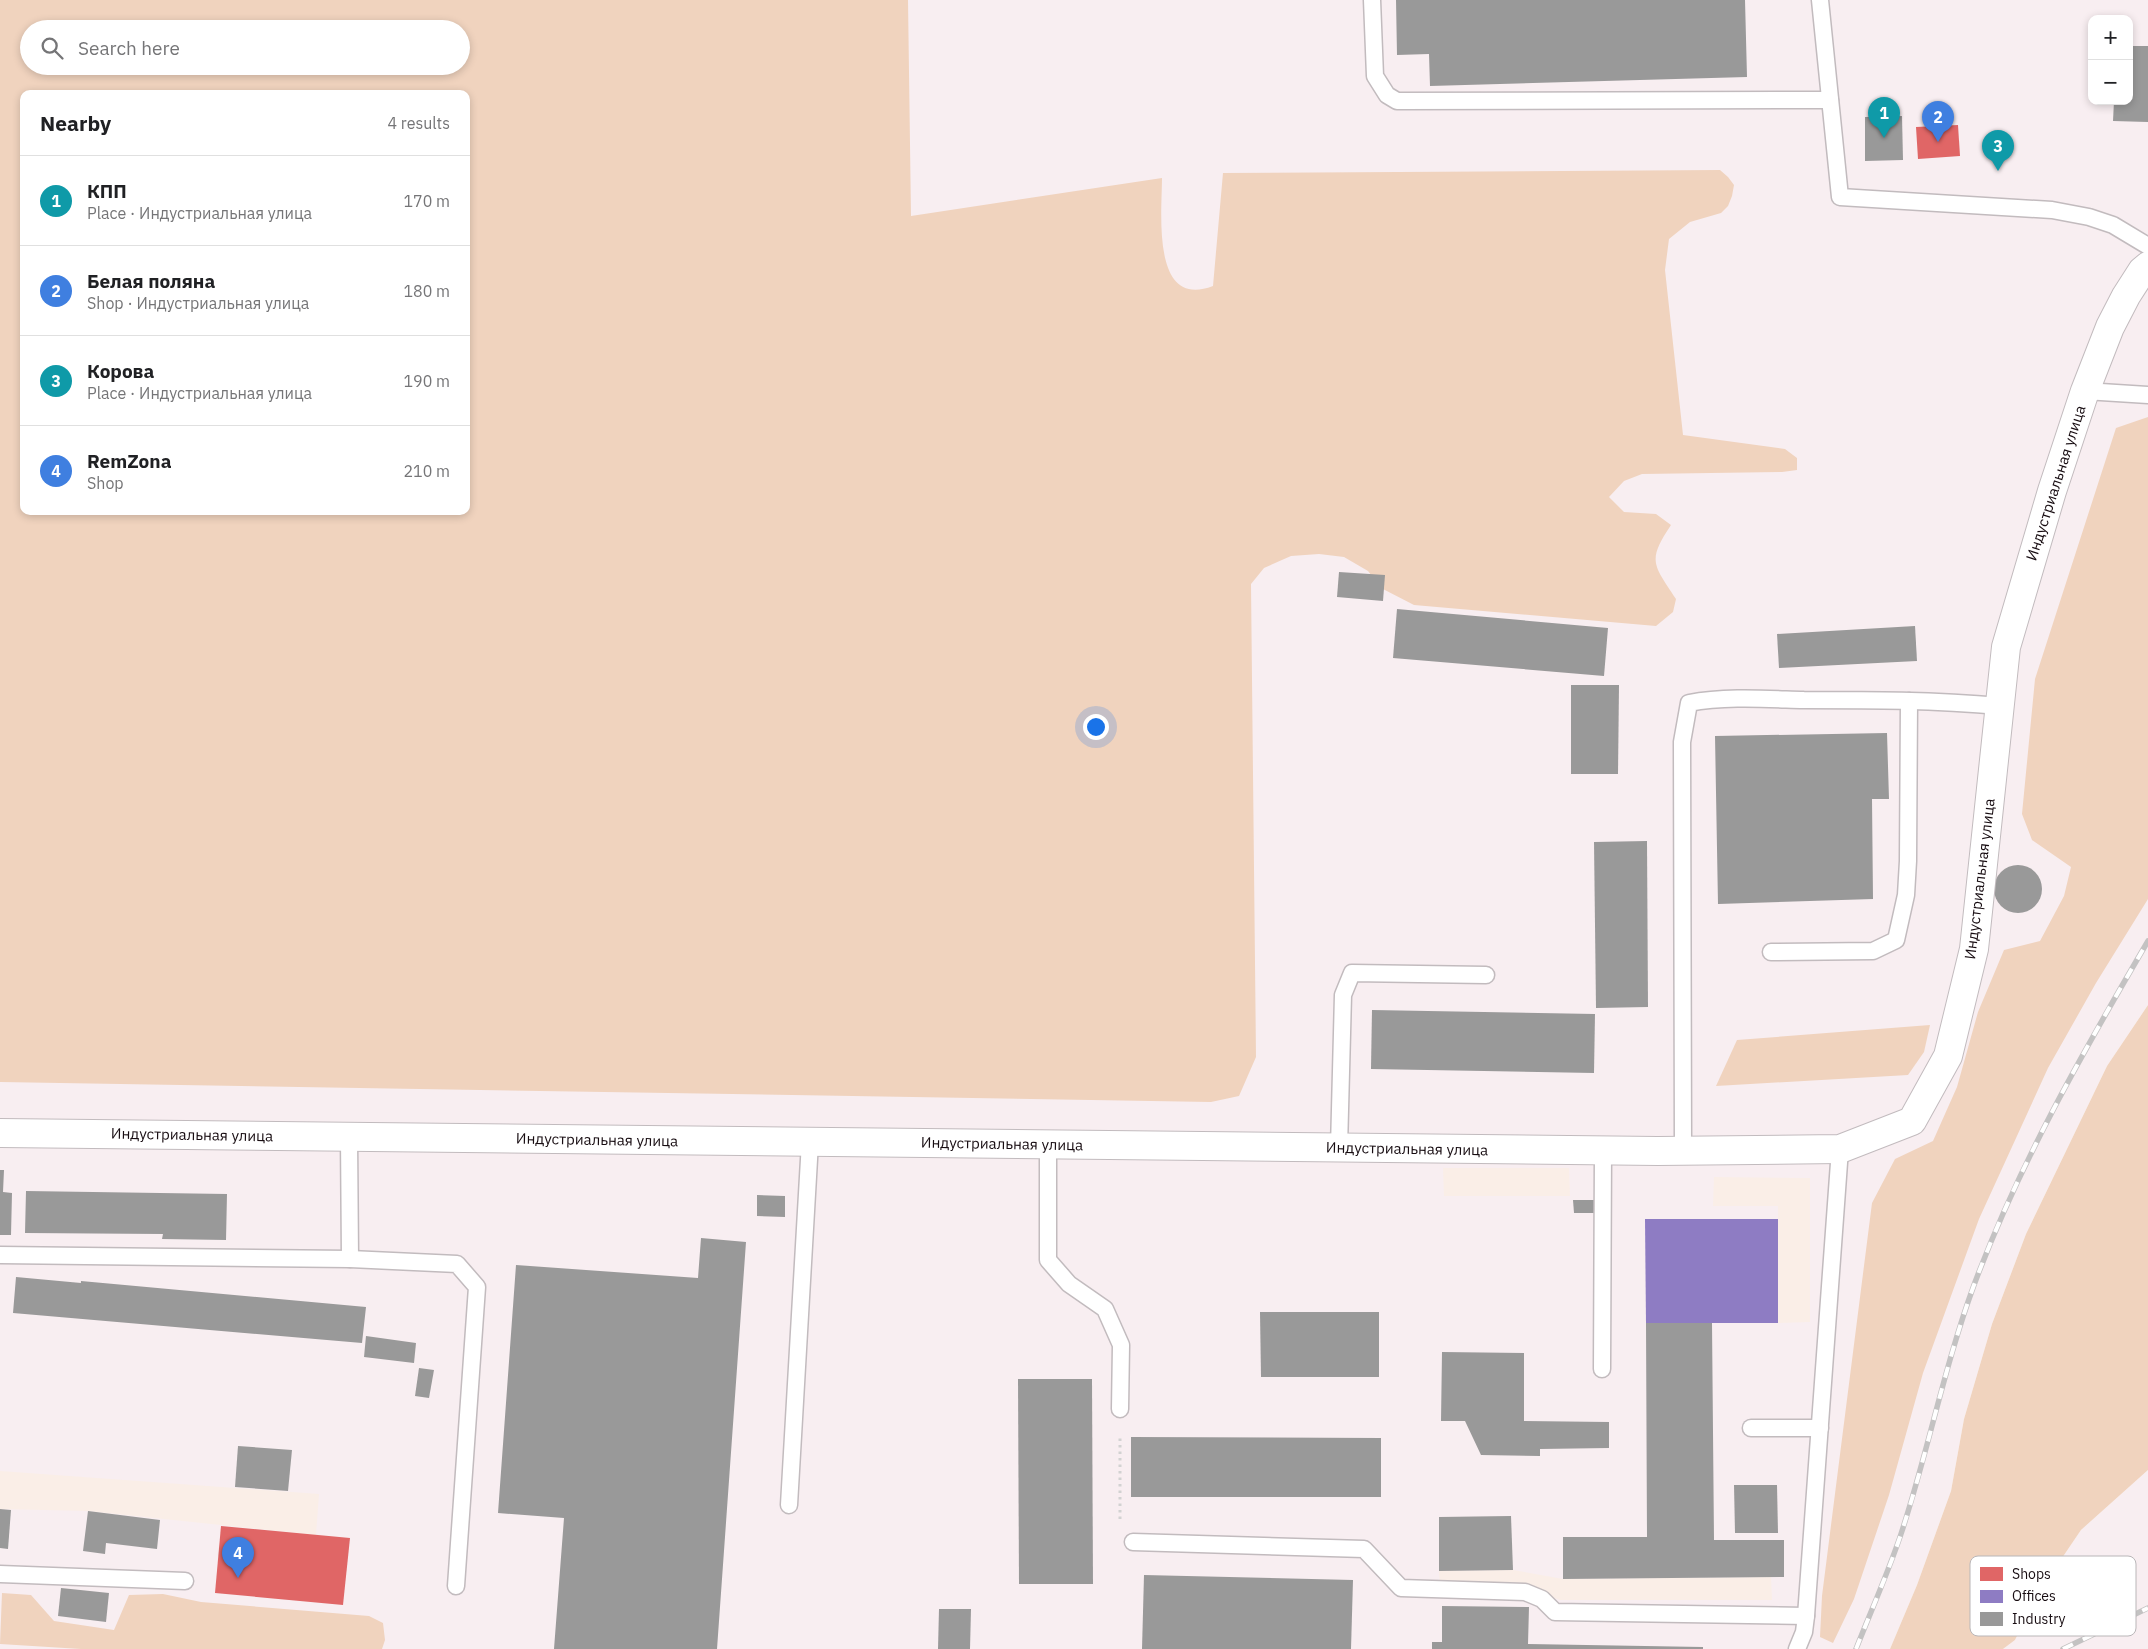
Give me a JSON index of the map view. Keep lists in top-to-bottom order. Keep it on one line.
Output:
{"streets":{"street":["Индустриальная улица"]},"legend":["Shops","Offices","Industry"],"page":{"map_buttons":["+","−"],"search":"Search here","heading":["Nearby","4 results"],"pins":["1","2","3","4"],"list":[{"mark":"1","name":"КПП","note":"Place · Индустриальная улица","value":"170 m"},{"mark":"2","name":"Белая поляна","note":"Shop · Индустриальная улица","value":"180 m"},{"mark":"3","name":"Корова","note":"Place · Индустриальная улица","value":"190 m"},{"mark":"4","name":"RemZona","note":"Shop","value":"210 m"}]}}
